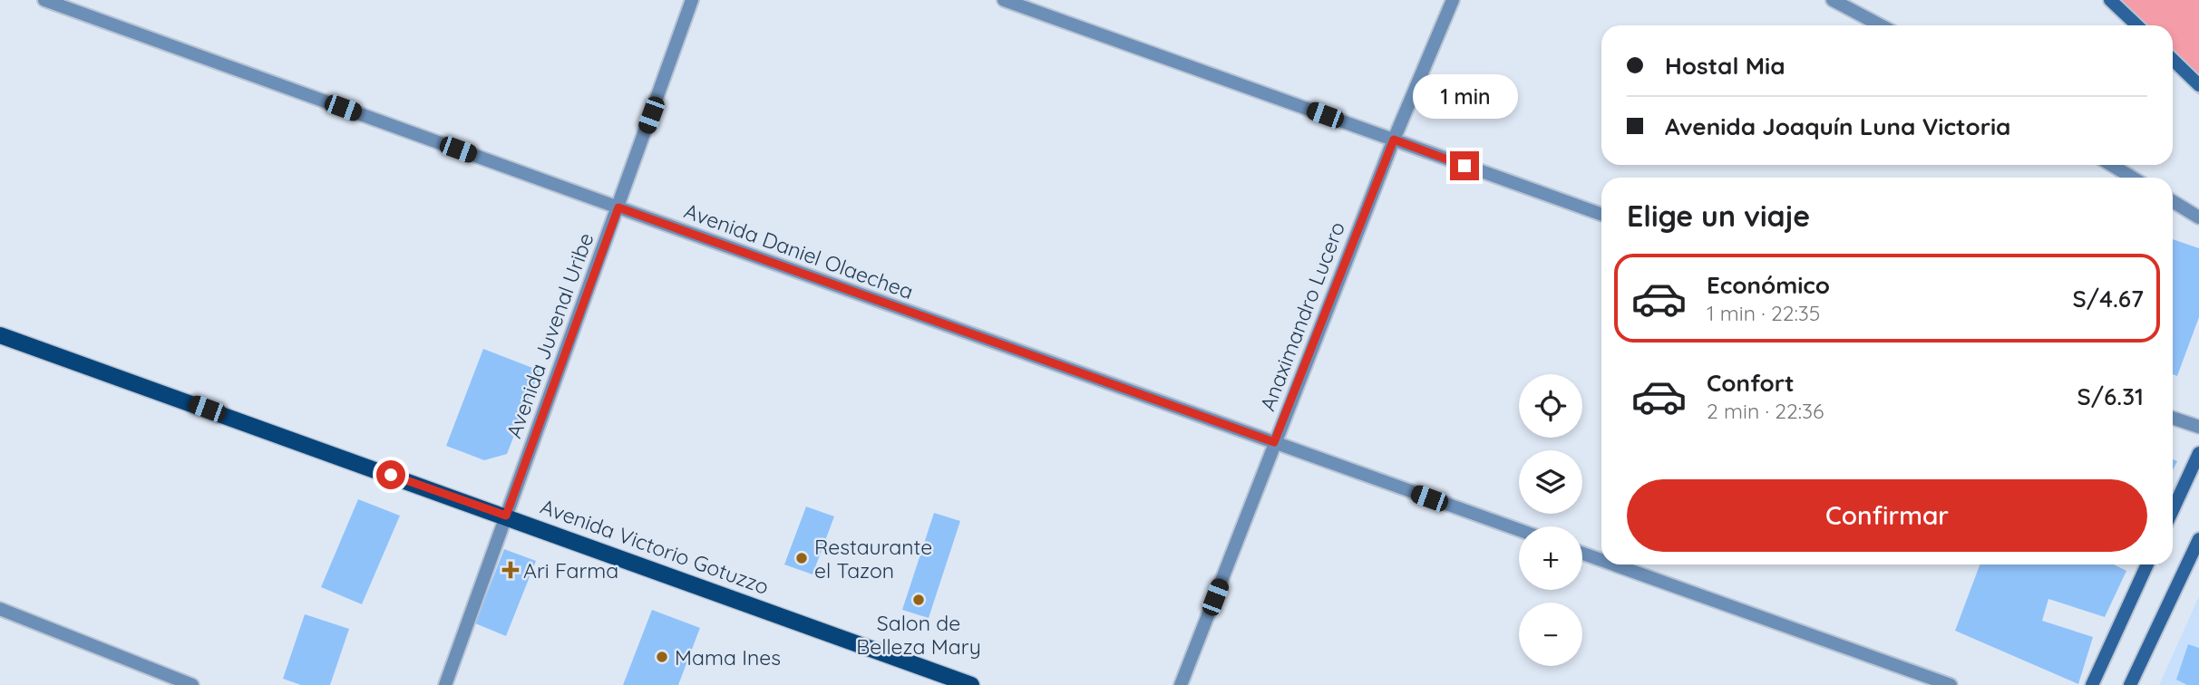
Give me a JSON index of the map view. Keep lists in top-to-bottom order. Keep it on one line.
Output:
{"streets":{"main road":["Avenida Victorio Gotuzzo"],"street":["Avenida Daniel Olaechea","Anaximandro Lucero","Avenida Juvenal Uribe"]},"crossings":[["Avenida Daniel Olaechea","Anaximandro Lucero"],["Avenida Daniel Olaechea","Avenida Juvenal Uribe"],["Avenida Juvenal Uribe","Avenida Victorio Gotuzzo"]],"places":{"other":["Restaurante el Tazon","Salon de Belleza Mary","Mama Ines"],"health":["Ari Farma"]},"page":{"banner":["Hostal Mia","Avenida Joaquín Luna Victoria"],"bubble":"1 min","heading":"Elige un viaje","list":[{"name":"Económico","note":"1 min · 22:35","value":"S/4.67"},{"name":"Confort","note":"2 min · 22:36","value":"S/6.31"}],"map_buttons":["+","−"],"buttons":"Confirmar"}}
